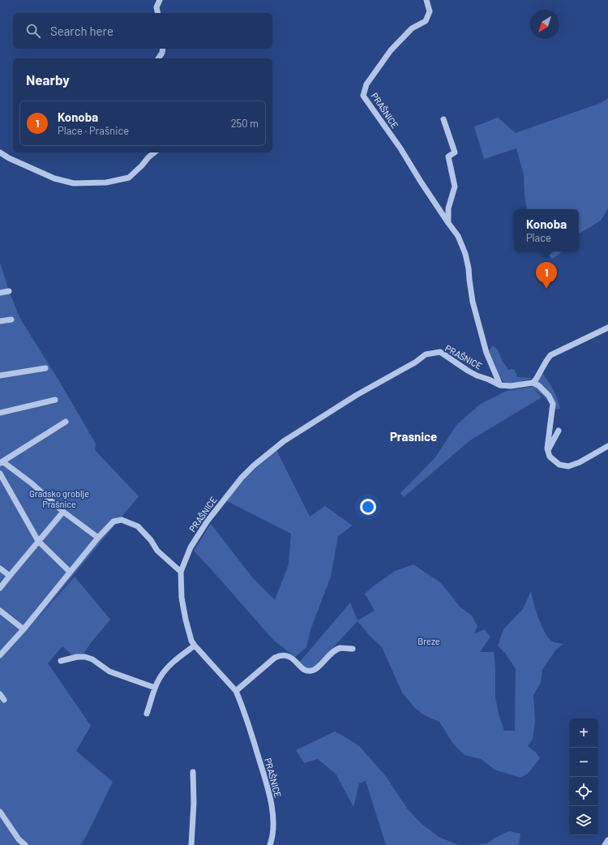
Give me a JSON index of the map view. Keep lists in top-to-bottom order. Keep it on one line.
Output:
{"streets":{"street":["PRAŠNICE"]},"districts":["Prasnice"],"parks":["Gradsko groblje Prašnice","Breze"],"north":"bottom left","page":{"search":"Search here","heading":"Nearby","list":[{"mark":"1","name":"Konoba","note":"Place · Prašnice","value":"250 m"}],"popup":["Konoba","Place"],"pins":"1","map_buttons":["+","−"]}}
